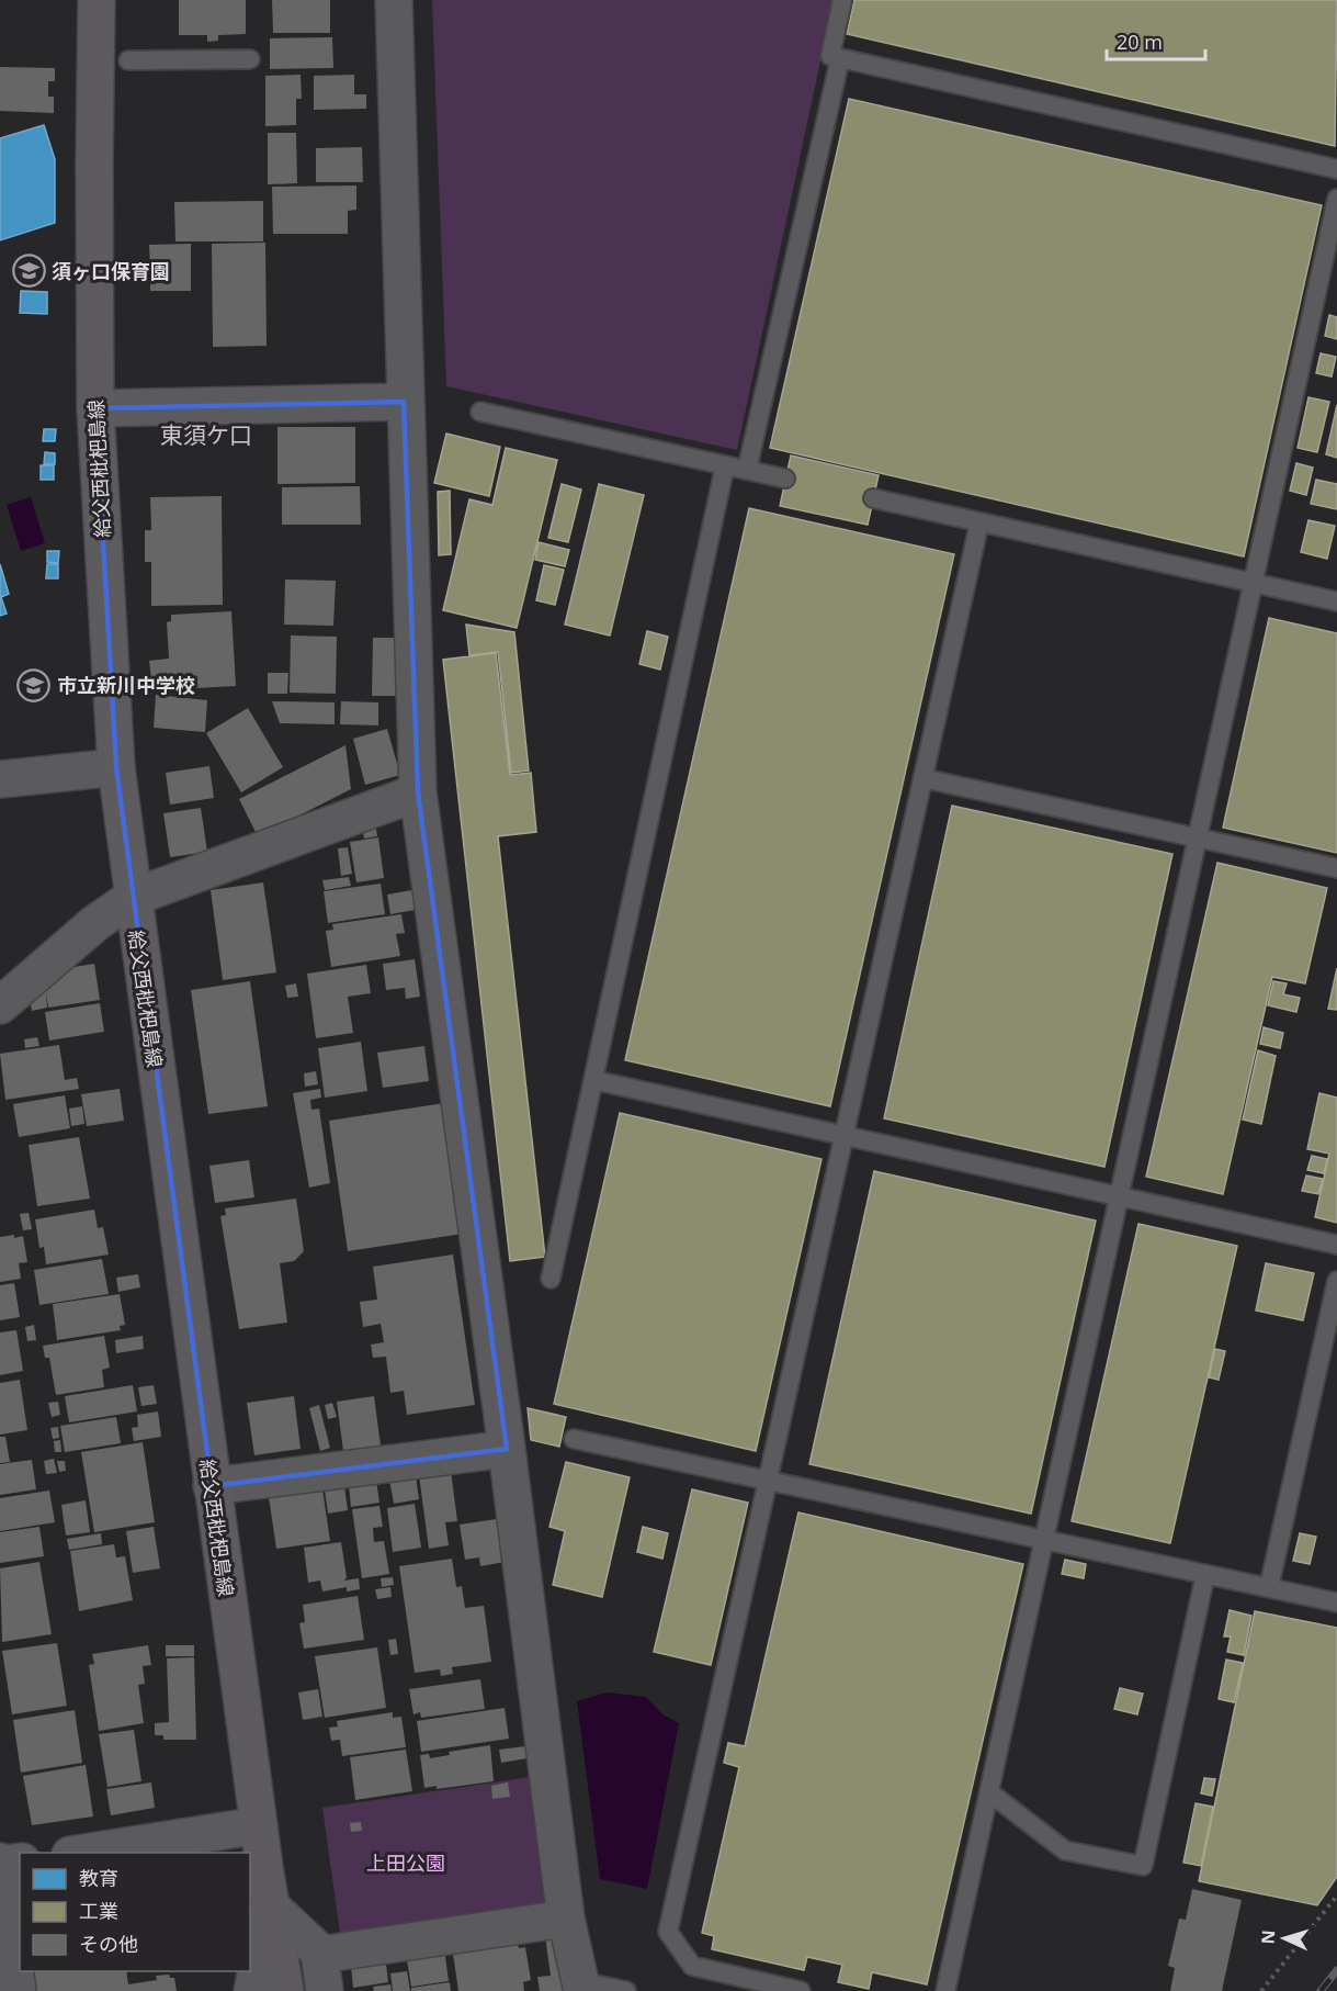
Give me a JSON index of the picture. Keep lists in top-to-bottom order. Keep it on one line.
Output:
{"streets":{"main road":["給父西枇杷島線"]},"districts":["東須ケ口"],"parks":["上田公園"],"places":{"school or university":["須ヶ口保育園","市立新川中学校"]},"legend":["教育","工業","その他"],"scale_bar":"20 m","north":"left"}
